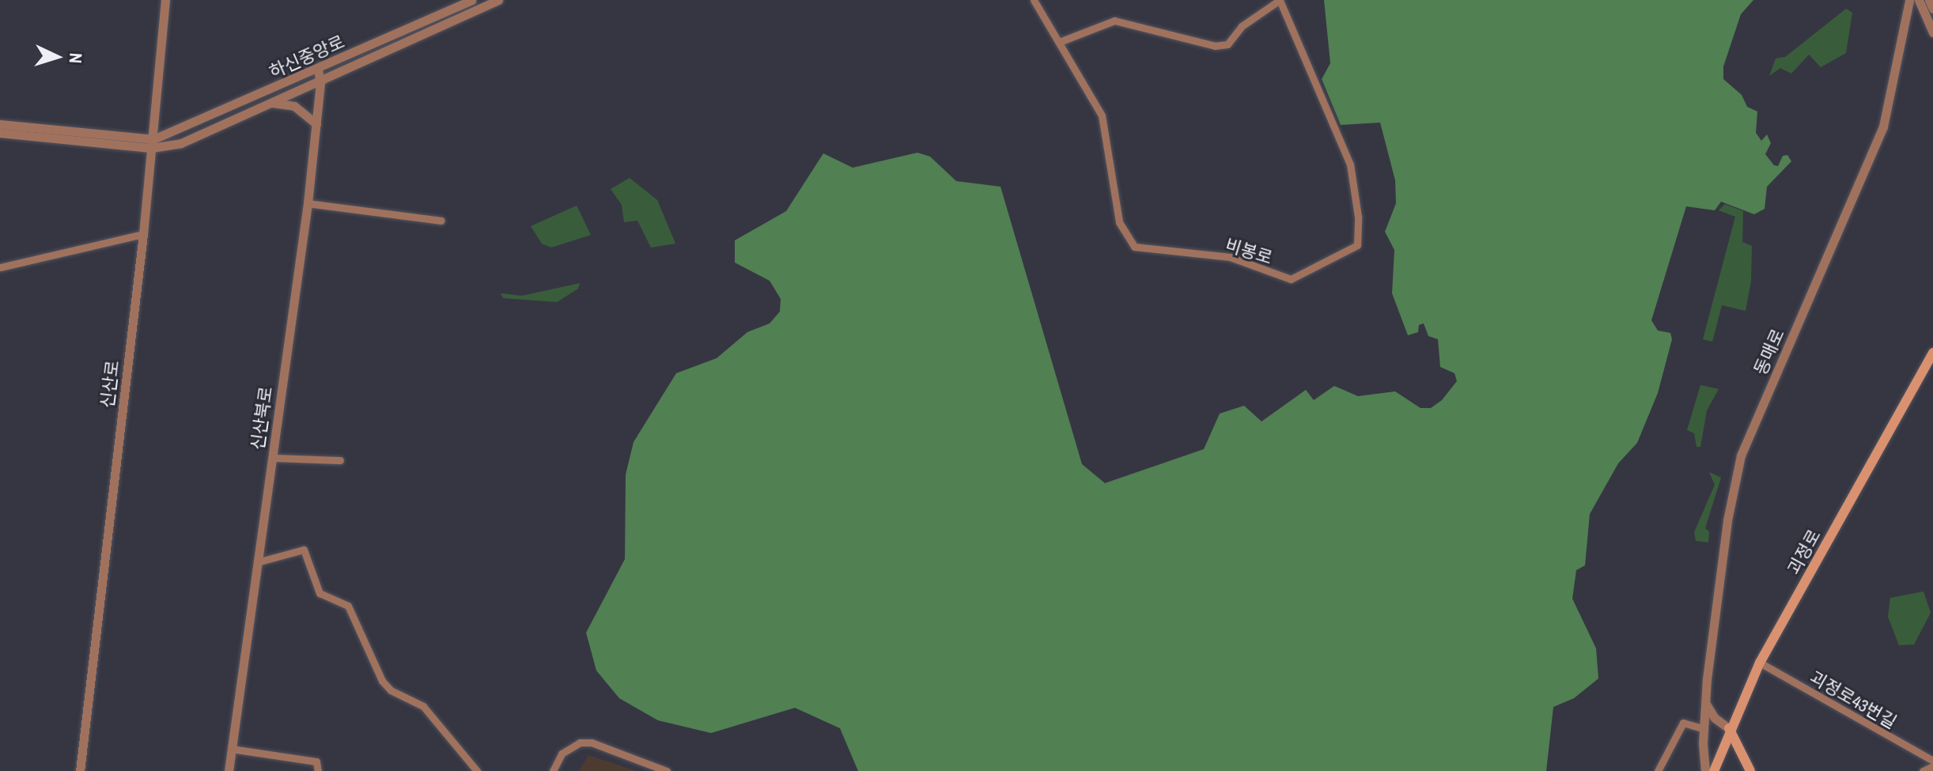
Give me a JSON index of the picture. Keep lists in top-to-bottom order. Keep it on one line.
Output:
{"streets":{"main road":["괴정로"],"street":["하신중앙로","비봉로","동매로","신산로","신산북로","괴정로43번길"]},"crossings":[["하신중앙로","신산로"],["하신중앙로","신산북로"],["괴정로","괴정로43번길"]],"north":"right"}
